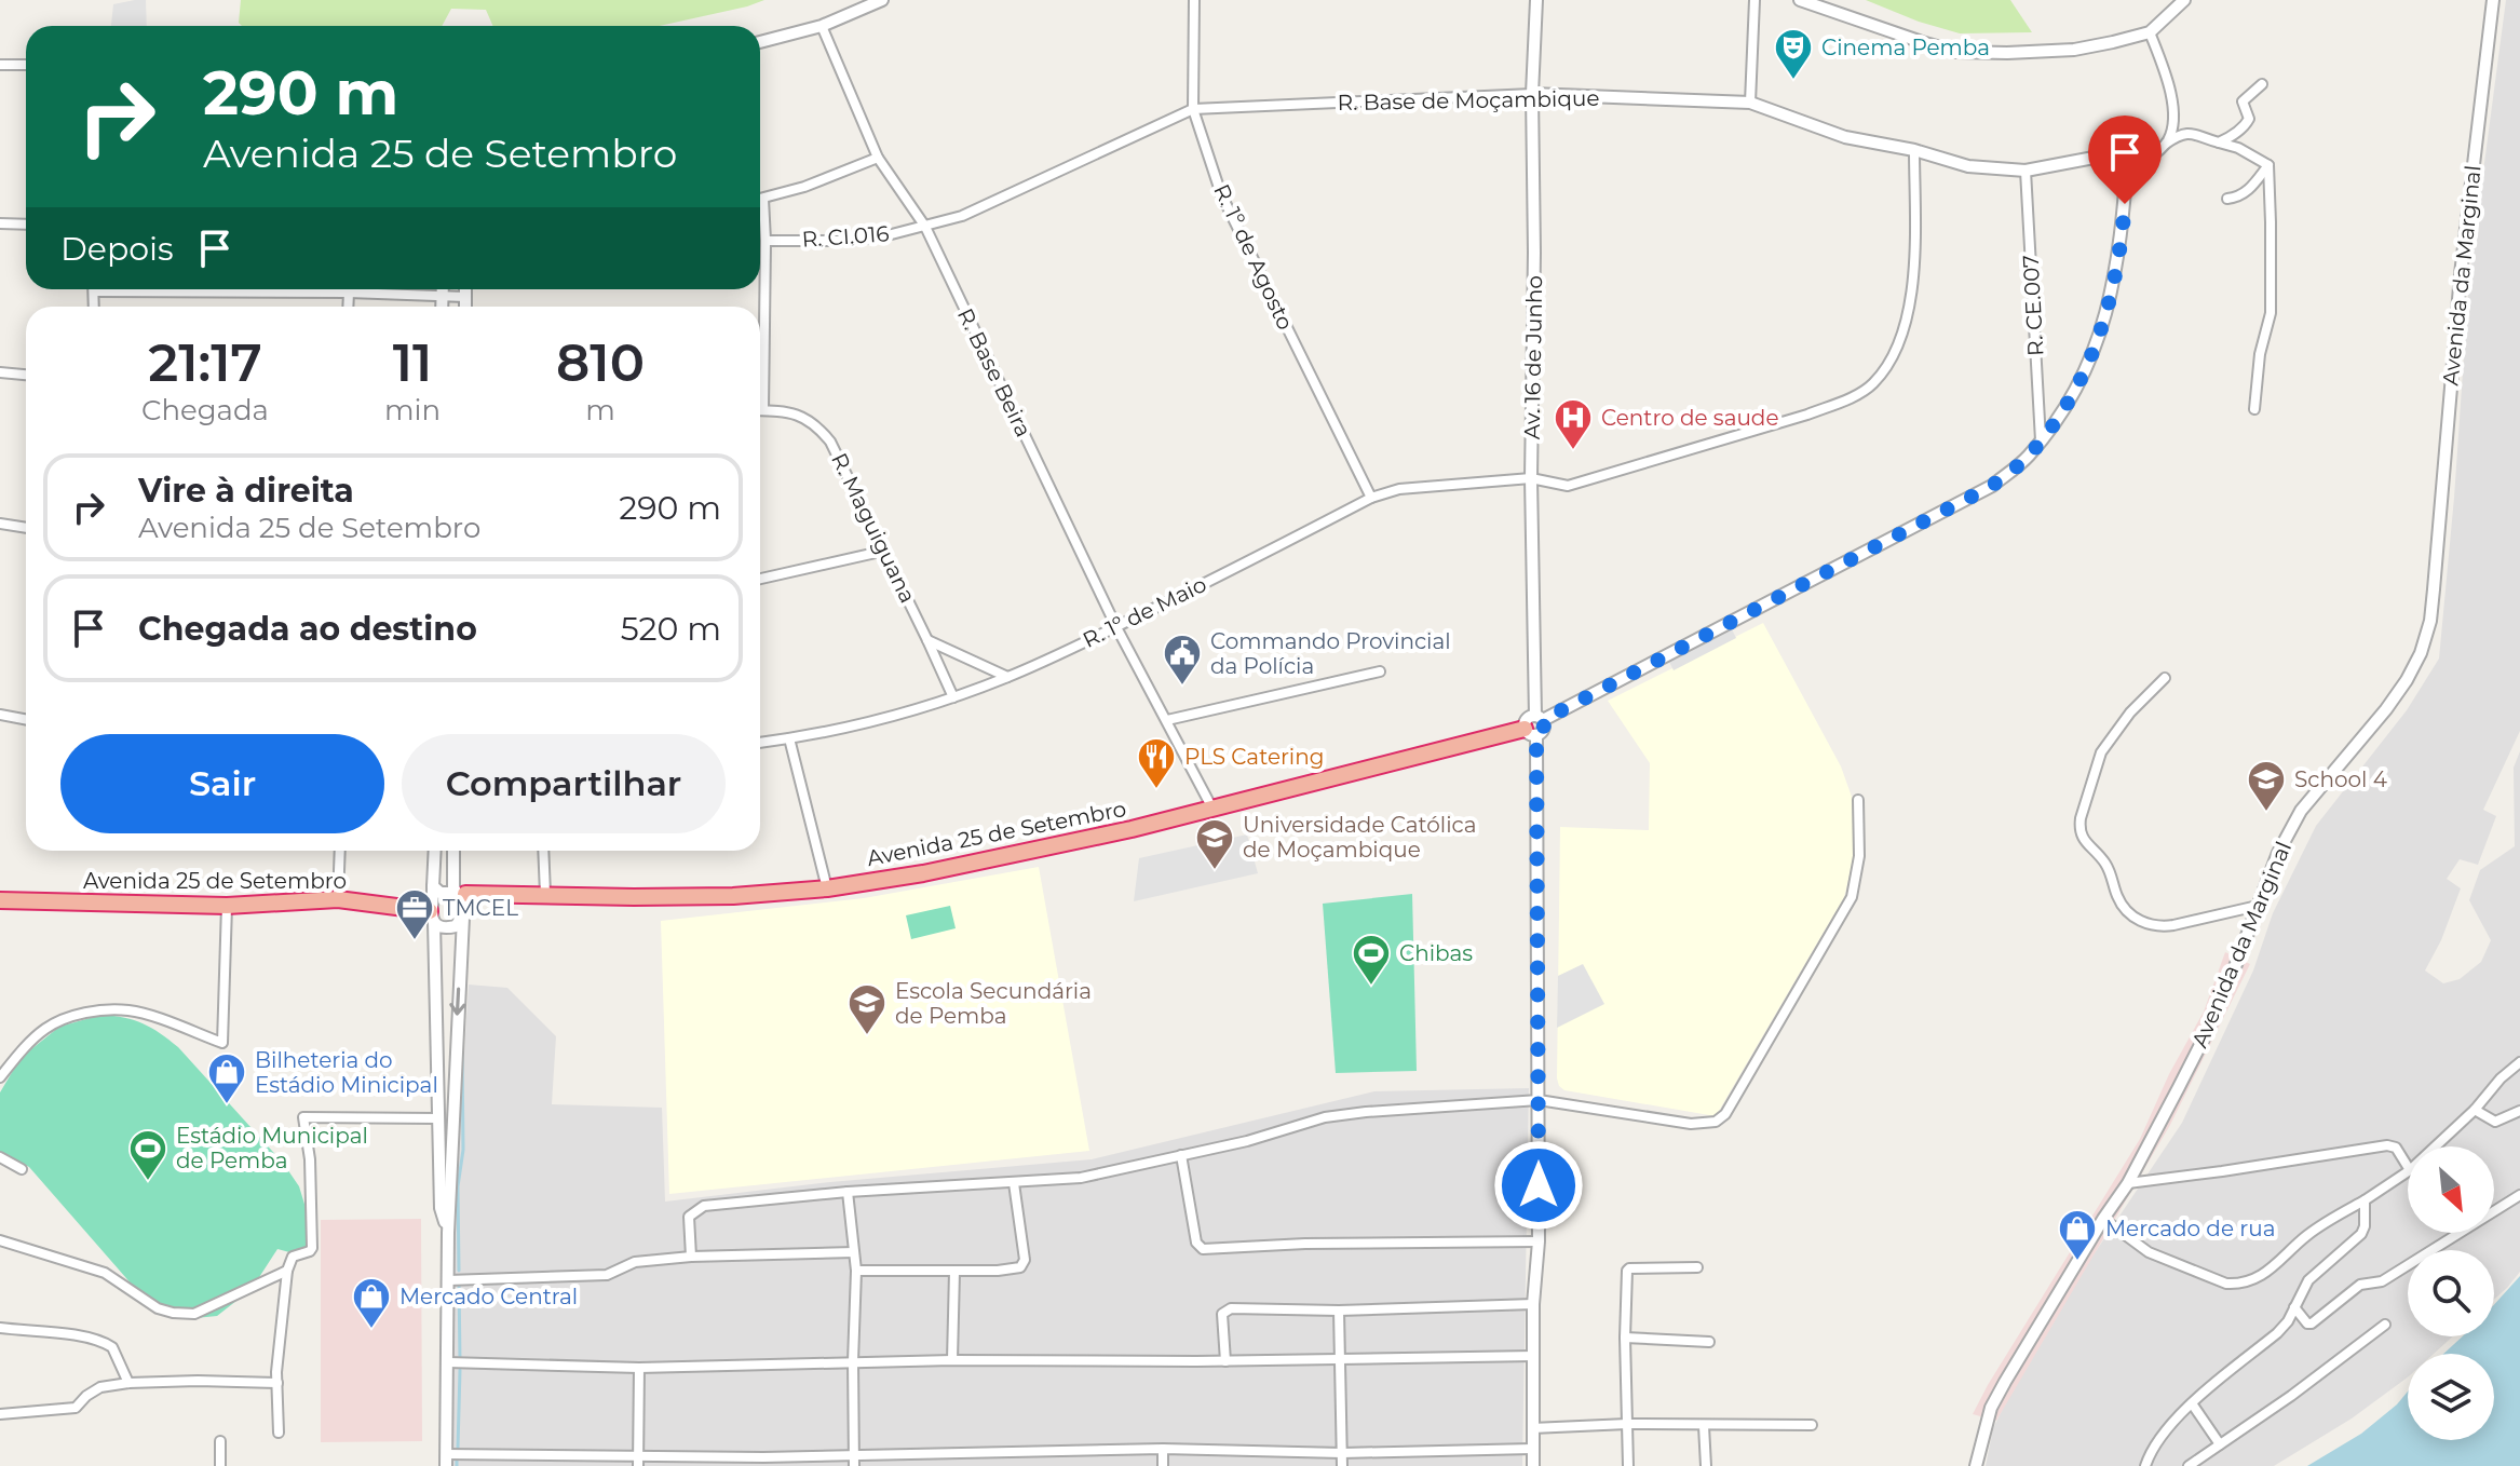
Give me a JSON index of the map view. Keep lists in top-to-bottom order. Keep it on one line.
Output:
{"streets":{"highway":["Avenida 25 de Setembro"],"street":["R. Base de Moçambique","R. CI.016","R. 1º de Agosto","Avenida da Marginal","R. CE.007","Av. 16 de Junho","R. Base Beira","R. Maguiguana","R. 1º de Maio"]},"crossings":[["R. Base de Moçambique","R. CI.016"],["R. Base de Moçambique","R. 1º de Agosto"],["R. Base de Moçambique","R. CE.007"],["R. Base de Moçambique","Av. 16 de Junho"],["R. Base de Moçambique","R. Base Beira"],["R. Base de Moçambique","R. 1º de Maio"],["R. CI.016","R. Base Beira"],["R. 1º de Agosto","R. 1º de Maio"],["Av. 16 de Junho","R. 1º de Maio"],["R. Base Beira","R. 1º de Maio"],["R. Base Beira","Avenida 25 de Setembro"],["R. Maguiguana","R. 1º de Maio"]],"places":{"theatre":["Cinema Pemba"],"hospital":["Centro de saude"],"public building":["Commando Provincial da Polícia"],"restaurant":["PLS Catering"],"school or university":["School 4","Universidade Católica de Moçambique","Escola Secundária de Pemba"],"office":["TMCEL"],"sports":["Chibas","Estádio Municipal de Pemba"],"shop":["Bilheteria do Estádio Minicipal","Mercado de rua","Mercado Central"]},"north":"bottom right","page":{"turn":["290 m","Avenida 25 de Setembro"],"then":"Depois","eta":["21:17","Chegada","11","min","810","m"],"list":[{"name":"Vire à direita","note":"Avenida 25 de Setembro","value":"290 m"},{"name":"Chegada ao destino","value":"520 m"}],"buttons":["Sair","Compartilhar"]}}
